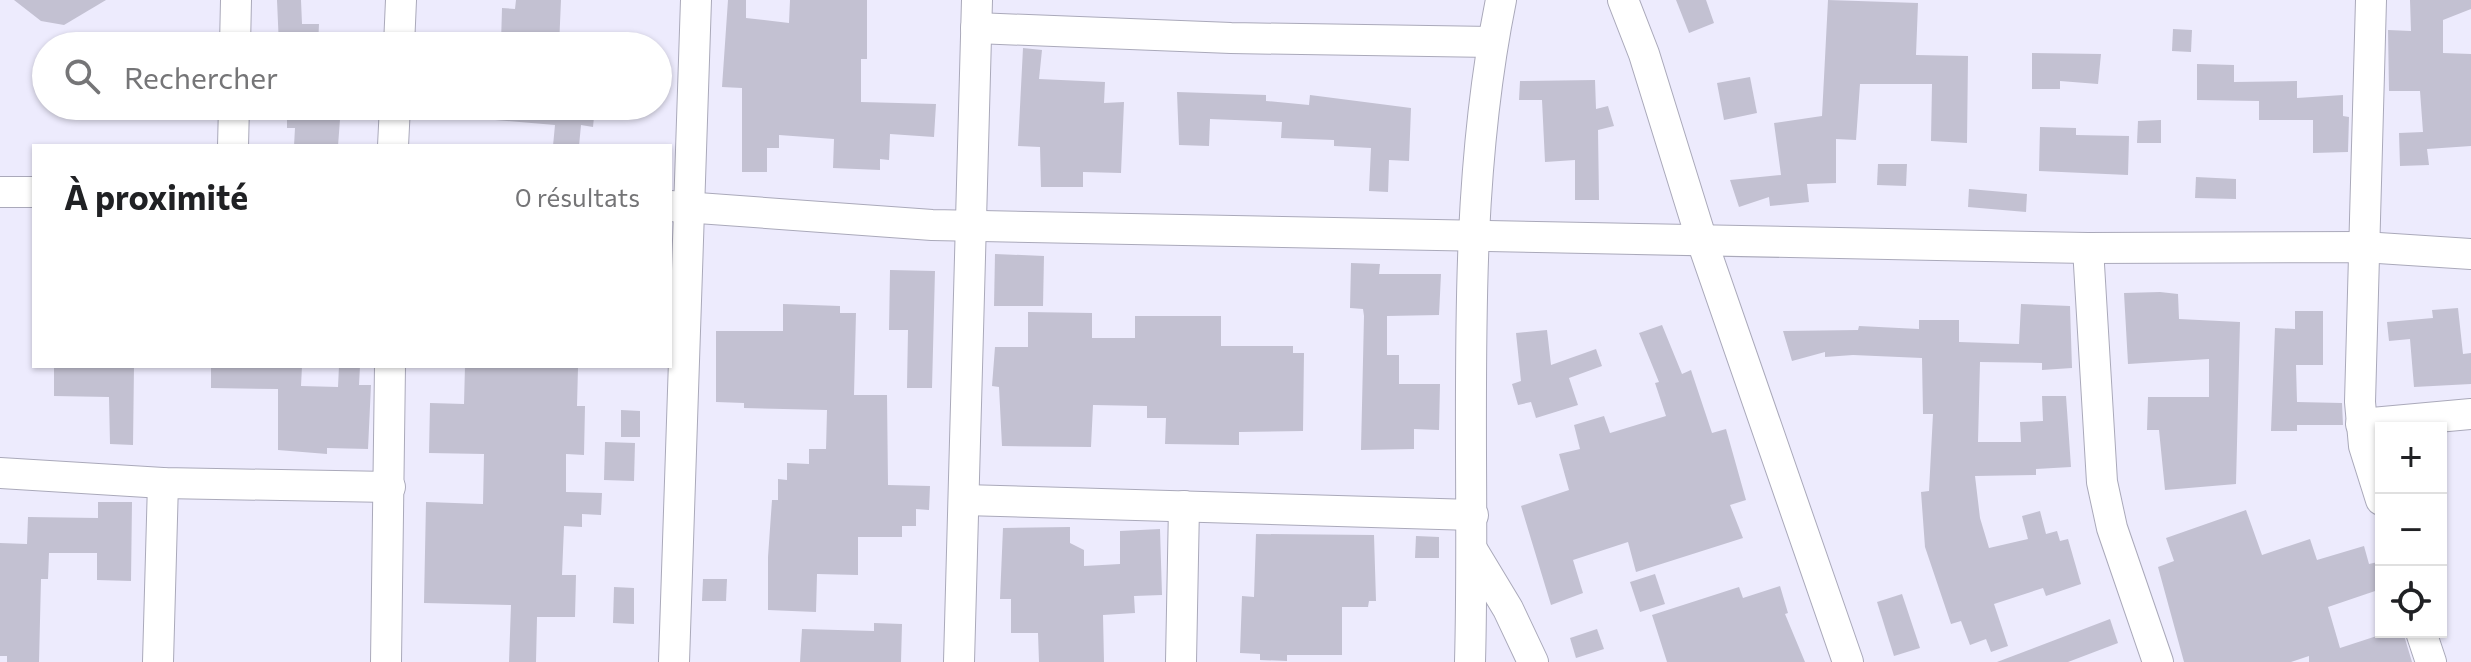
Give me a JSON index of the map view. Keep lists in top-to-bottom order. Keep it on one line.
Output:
{"page":{"search":"Rechercher","heading":["À proximité","0 résultats"],"map_buttons":["+","−"]}}
